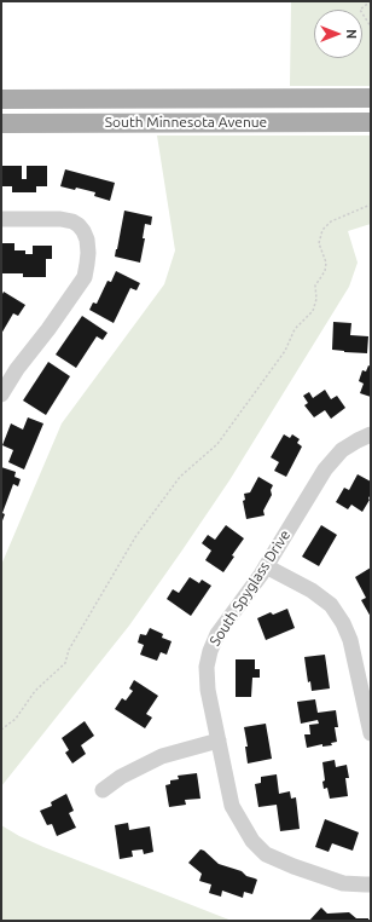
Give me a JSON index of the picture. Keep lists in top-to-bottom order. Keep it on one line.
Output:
{"streets":{"main road":["South Minnesota Avenue"],"street":["South Spyglass Drive"]},"north":"right"}
